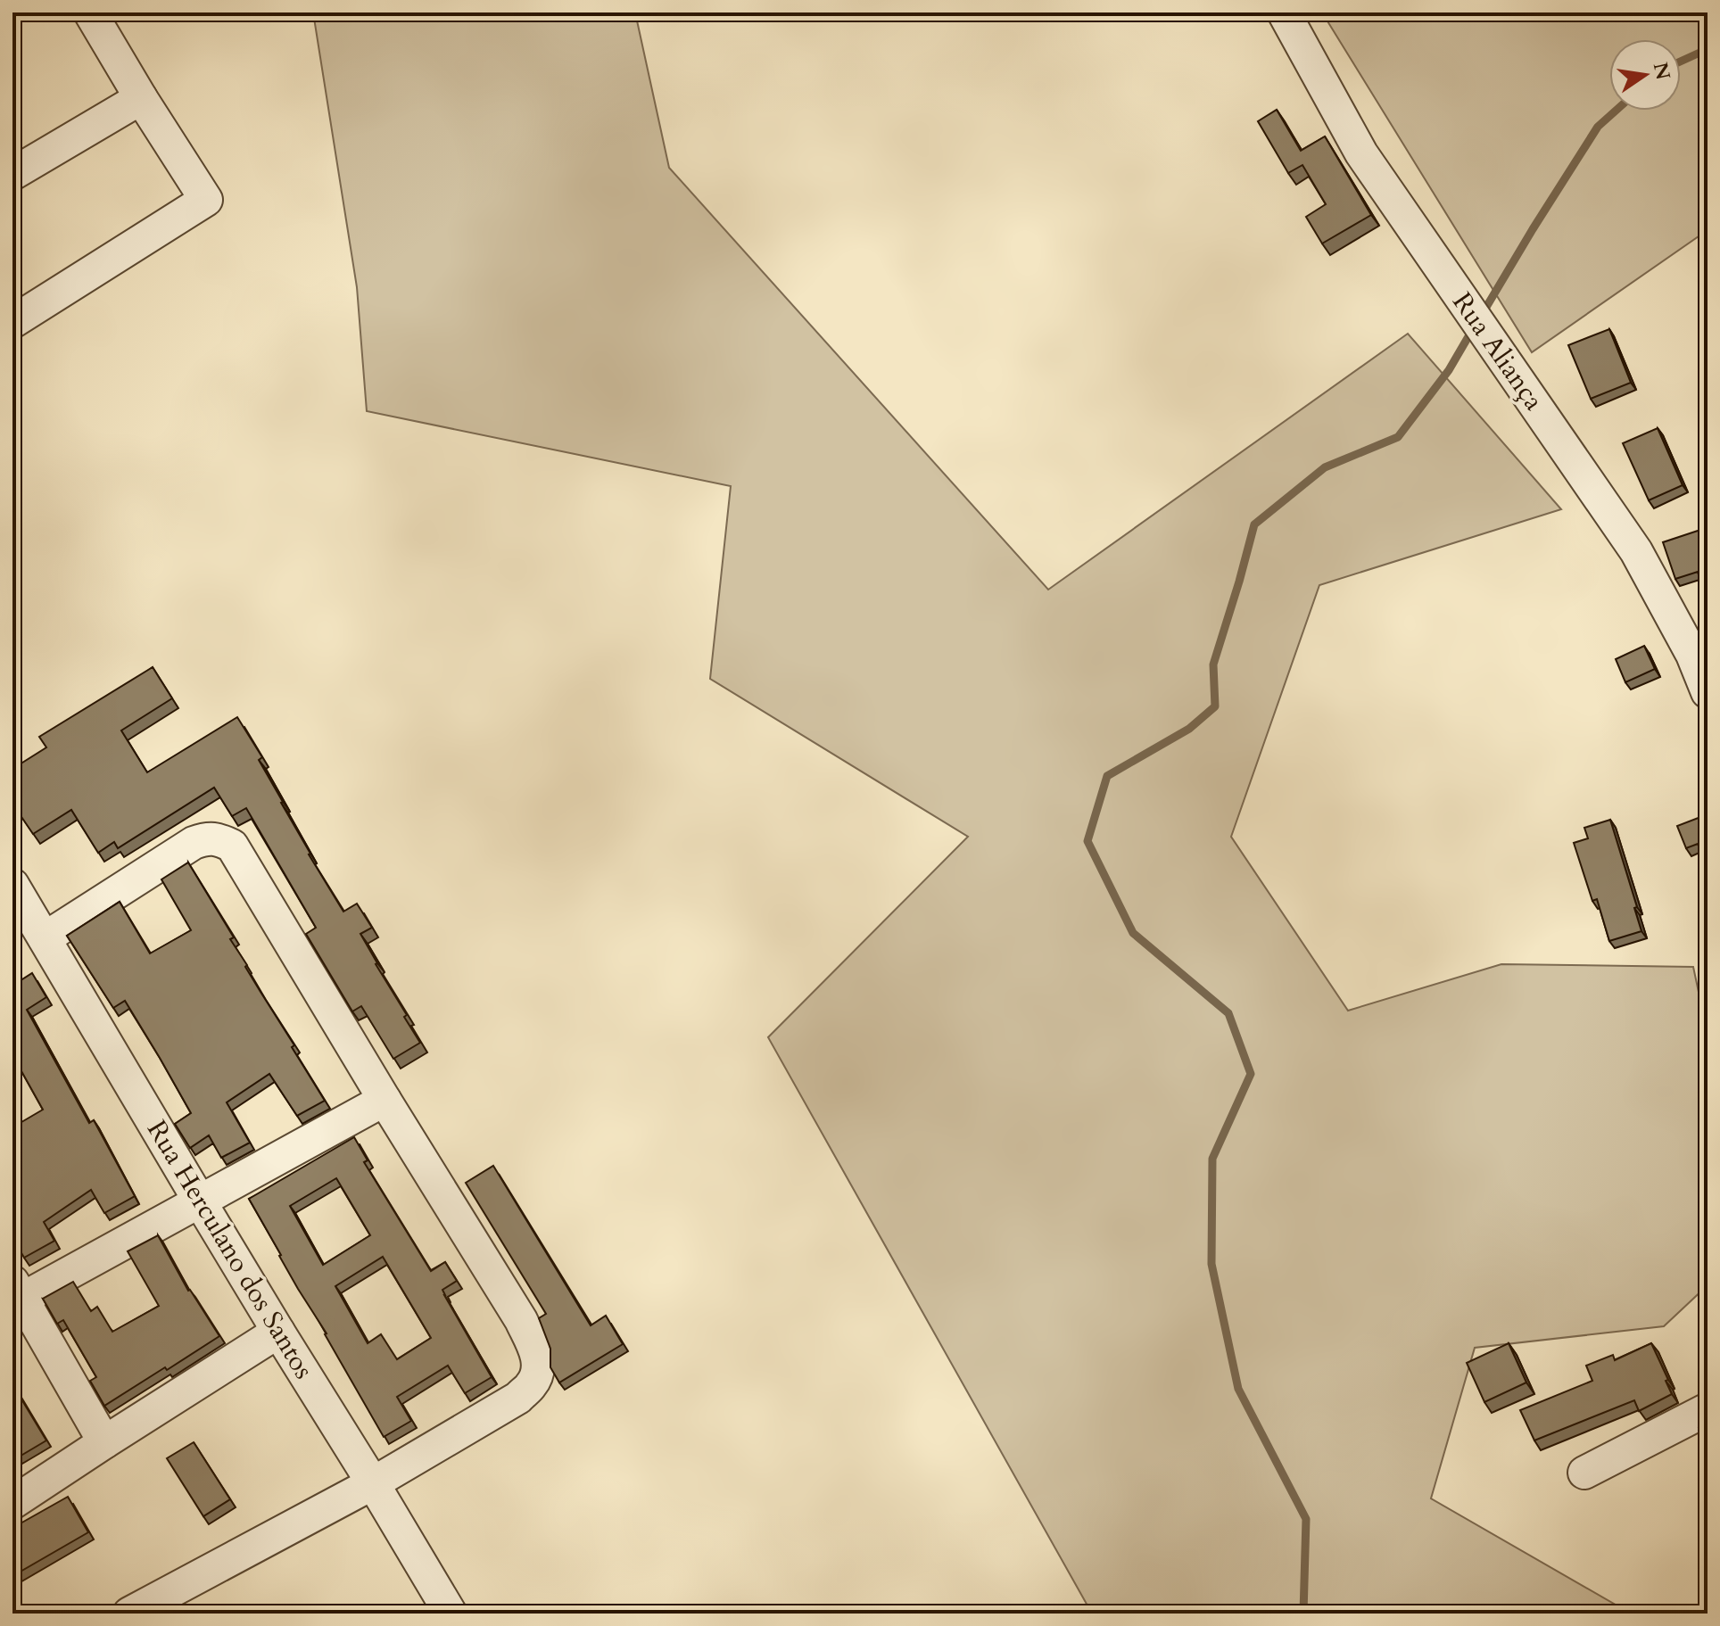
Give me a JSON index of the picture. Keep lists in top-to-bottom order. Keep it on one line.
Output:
{"streets":{"street":["Rua Aliança","Rua Herculano dos Santos"]},"north":"right"}
